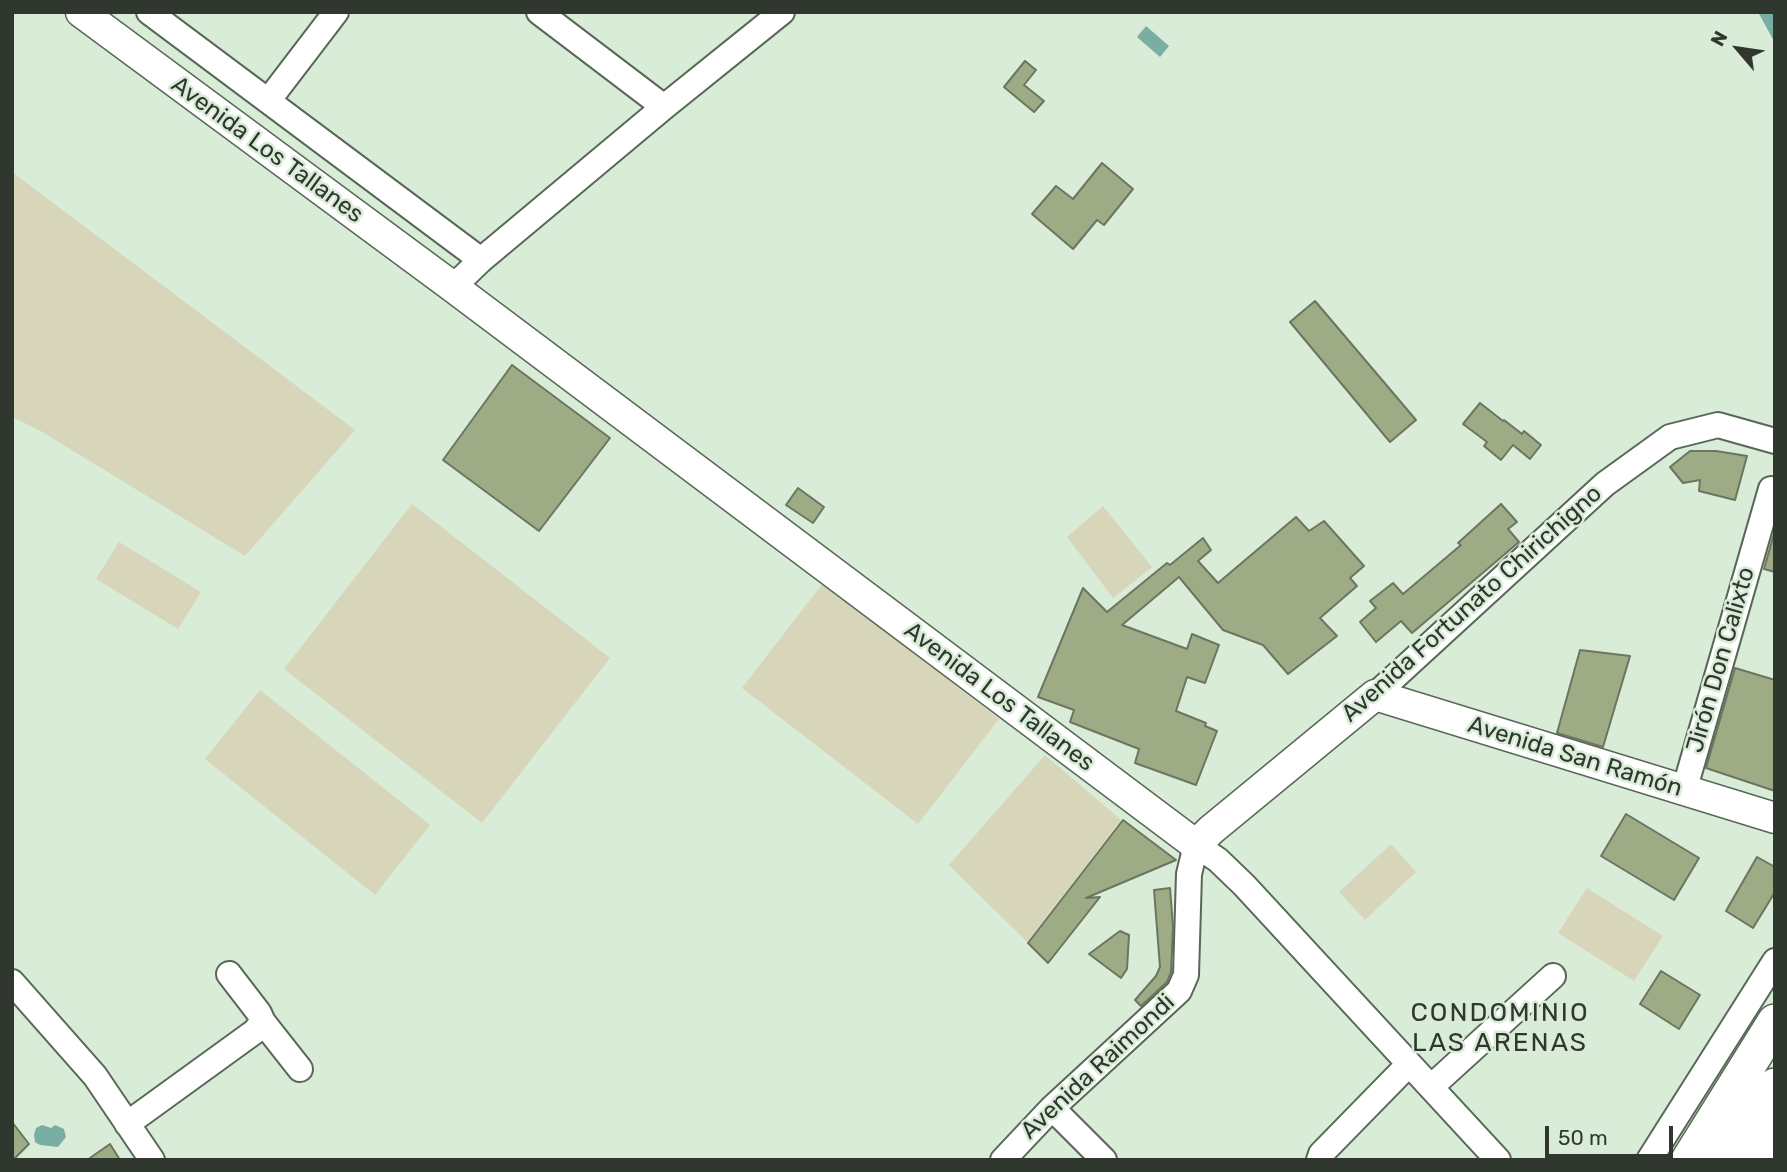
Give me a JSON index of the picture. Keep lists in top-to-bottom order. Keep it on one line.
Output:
{"streets":{"main road":["Avenida Los Tallanes","Avenida Fortunato Chirichigno","Avenida San Ramón"],"street":["Jirón Don Calixto","Avenida Raimondi"]},"crossings":[["Avenida Los Tallanes","Avenida Fortunato Chirichigno"],["Avenida Los Tallanes","Avenida Raimondi"],["Avenida Fortunato Chirichigno","Avenida San Ramón"],["Avenida Fortunato Chirichigno","Avenida Raimondi"],["Jirón Don Calixto","Avenida San Ramón"]],"districts":["CONDOMINIO LAS ARENAS"],"scale_bar":"50 m","north":"top left"}
